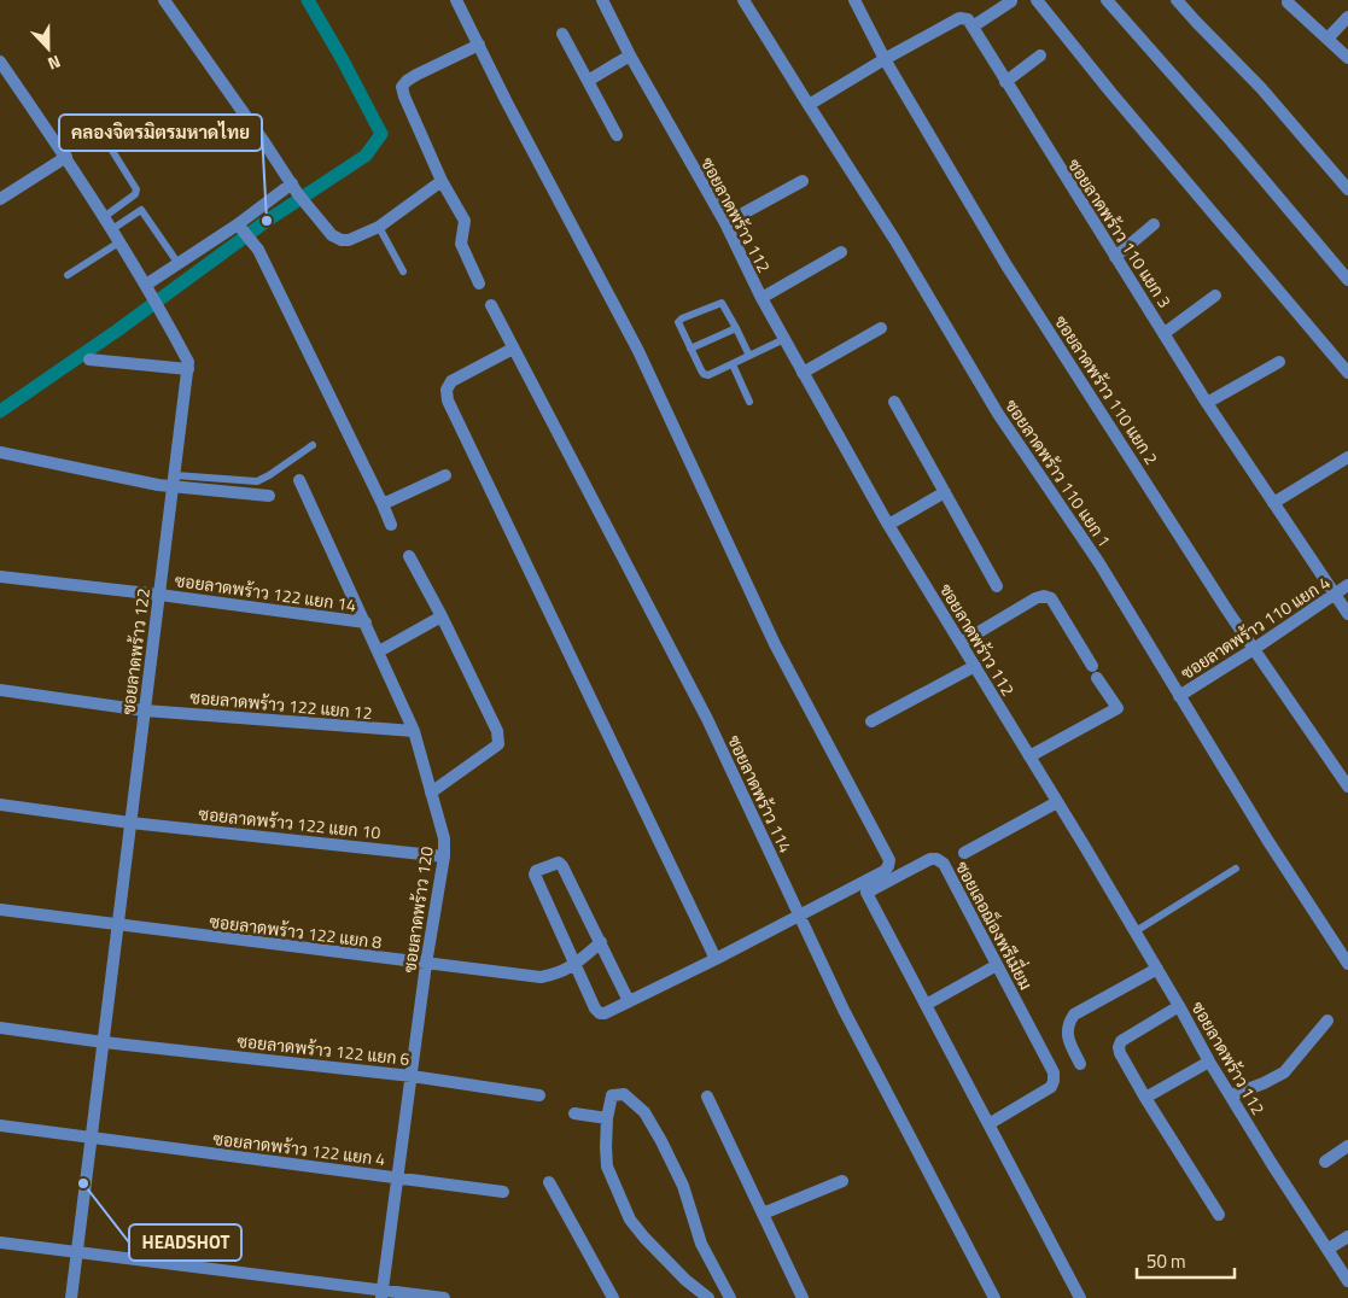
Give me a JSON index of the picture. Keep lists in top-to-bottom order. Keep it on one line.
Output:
{"streets":{"street":["ซอยลาดพร้าว 112","ซอยลาดพร้าว 110 แยก 3","ซอยลาดพร้าว 110 แยก 2","ซอยลาดพร้าว 110 แยก 1","ซอยลาดพร้าว 122 แยก 14","ซอยลาดพร้าว 110 แยก 4","ซอยลาดพร้าว 122","ซอยลาดพร้าว 122 แยก 12","ซอยลาดพร้าว 114","ซอยลาดพร้าว 122 แยก 10","ซอยลาดพร้าว 120","ซอยเลอฌ็องพรีเมี่ยม","ซอยลาดพร้าว 122 แยก 8","ซอยลาดพร้าว 122 แยก 6","ซอยลาดพร้าว 122 แยก 4"]},"crossings":[["ซอยลาดพร้าว 110 แยก 3","ซอยลาดพร้าว 110 แยก 4"],["ซอยลาดพร้าว 110 แยก 2","ซอยลาดพร้าว 110 แยก 4"],["ซอยลาดพร้าว 110 แยก 1","ซอยลาดพร้าว 110 แยก 4"],["ซอยลาดพร้าว 122 แยก 14","ซอยลาดพร้าว 122"],["ซอยลาดพร้าว 122 แยก 14","ซอยลาดพร้าว 120"],["ซอยลาดพร้าว 122","ซอยลาดพร้าว 122 แยก 12"],["ซอยลาดพร้าว 122","ซอยลาดพร้าว 122 แยก 10"],["ซอยลาดพร้าว 122","ซอยลาดพร้าว 122 แยก 8"],["ซอยลาดพร้าว 122","ซอยลาดพร้าว 122 แยก 6"],["ซอยลาดพร้าว 122","ซอยลาดพร้าว 122 แยก 4"],["ซอยลาดพร้าว 122 แยก 12","ซอยลาดพร้าว 120"],["ซอยลาดพร้าว 122 แยก 10","ซอยลาดพร้าว 120"],["ซอยลาดพร้าว 120","ซอยลาดพร้าว 122 แยก 8"],["ซอยลาดพร้าว 120","ซอยลาดพร้าว 122 แยก 6"],["ซอยลาดพร้าว 120","ซอยลาดพร้าว 122 แยก 4"]],"places":["คลองจิตรมิตรมหาดไทย","HEADSHOT"],"scale_bar":"50 m","north":"bottom"}
